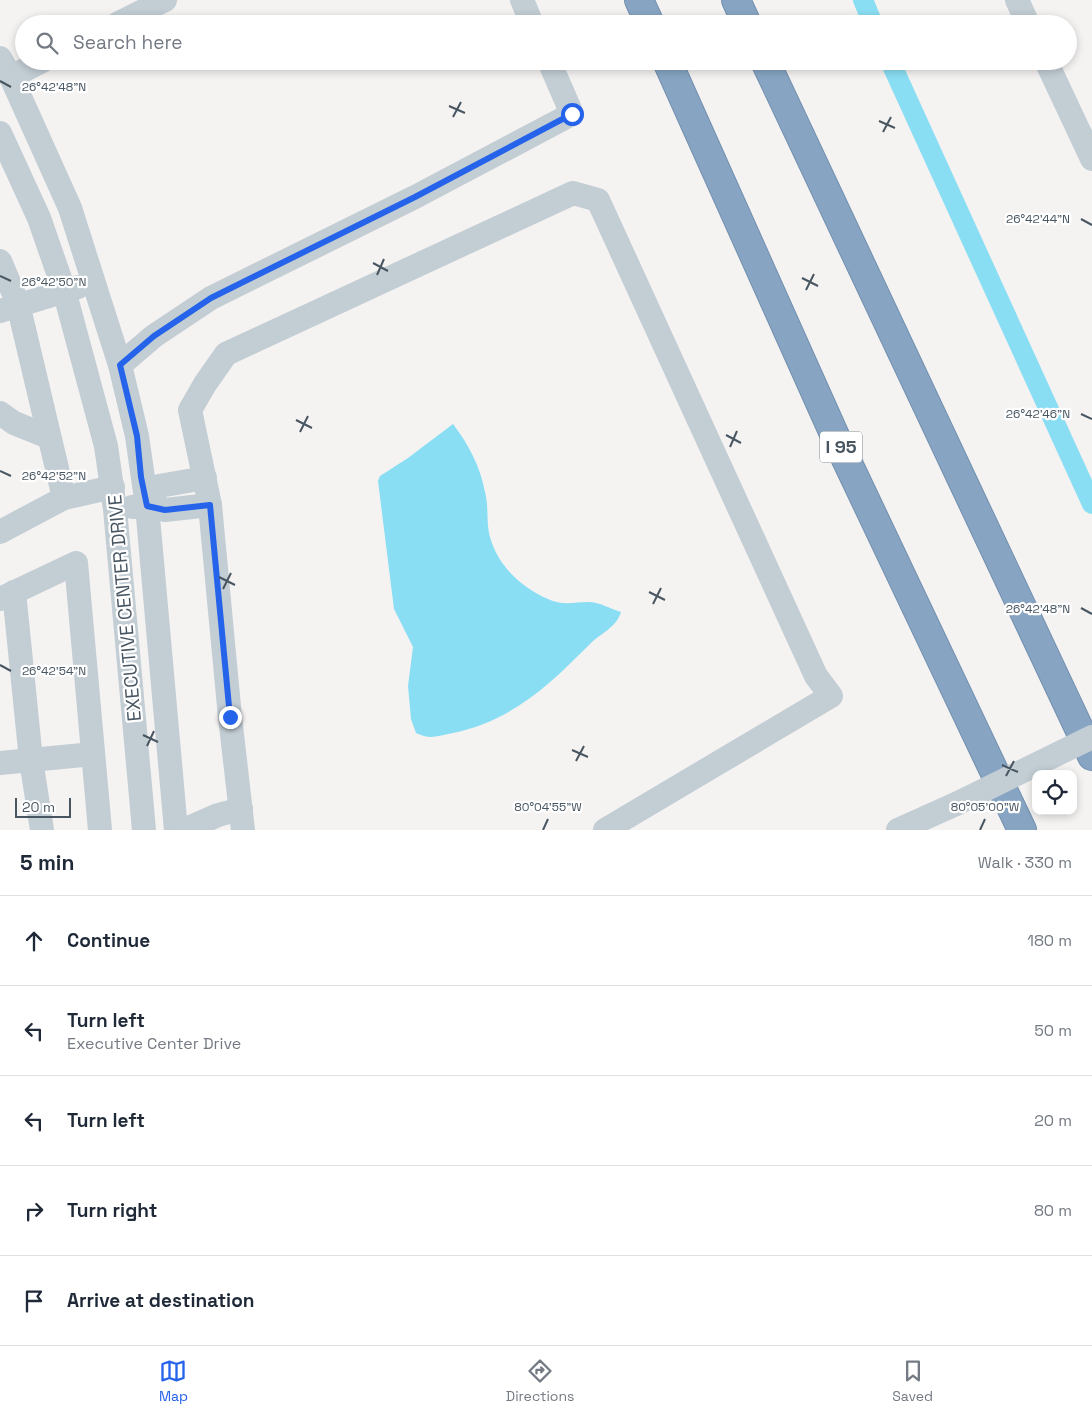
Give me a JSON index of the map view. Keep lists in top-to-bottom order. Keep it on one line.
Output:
{"streets":{"highway":["I 95"],"street":["EXECUTIVE CENTER DRIVE"]},"scale_bar":"20 m","page":{"search":"Search here","scale":"20 m","heading":["5 min","Walk · 330 m"],"list":[["Continue","180 m"],["Turn left","Executive Center Drive","50 m"],["Turn left","20 m"],["Turn right","80 m"],"Arrive at destination"],"nav":["Map","Directions","Saved"]},"coordinates":["26°42'48\"N","26°42'44\"N","26°42'50\"N","26°42'46\"N","26°42'52\"N","26°42'54\"N","80°04'55\"W","80°05'00\"W"]}
